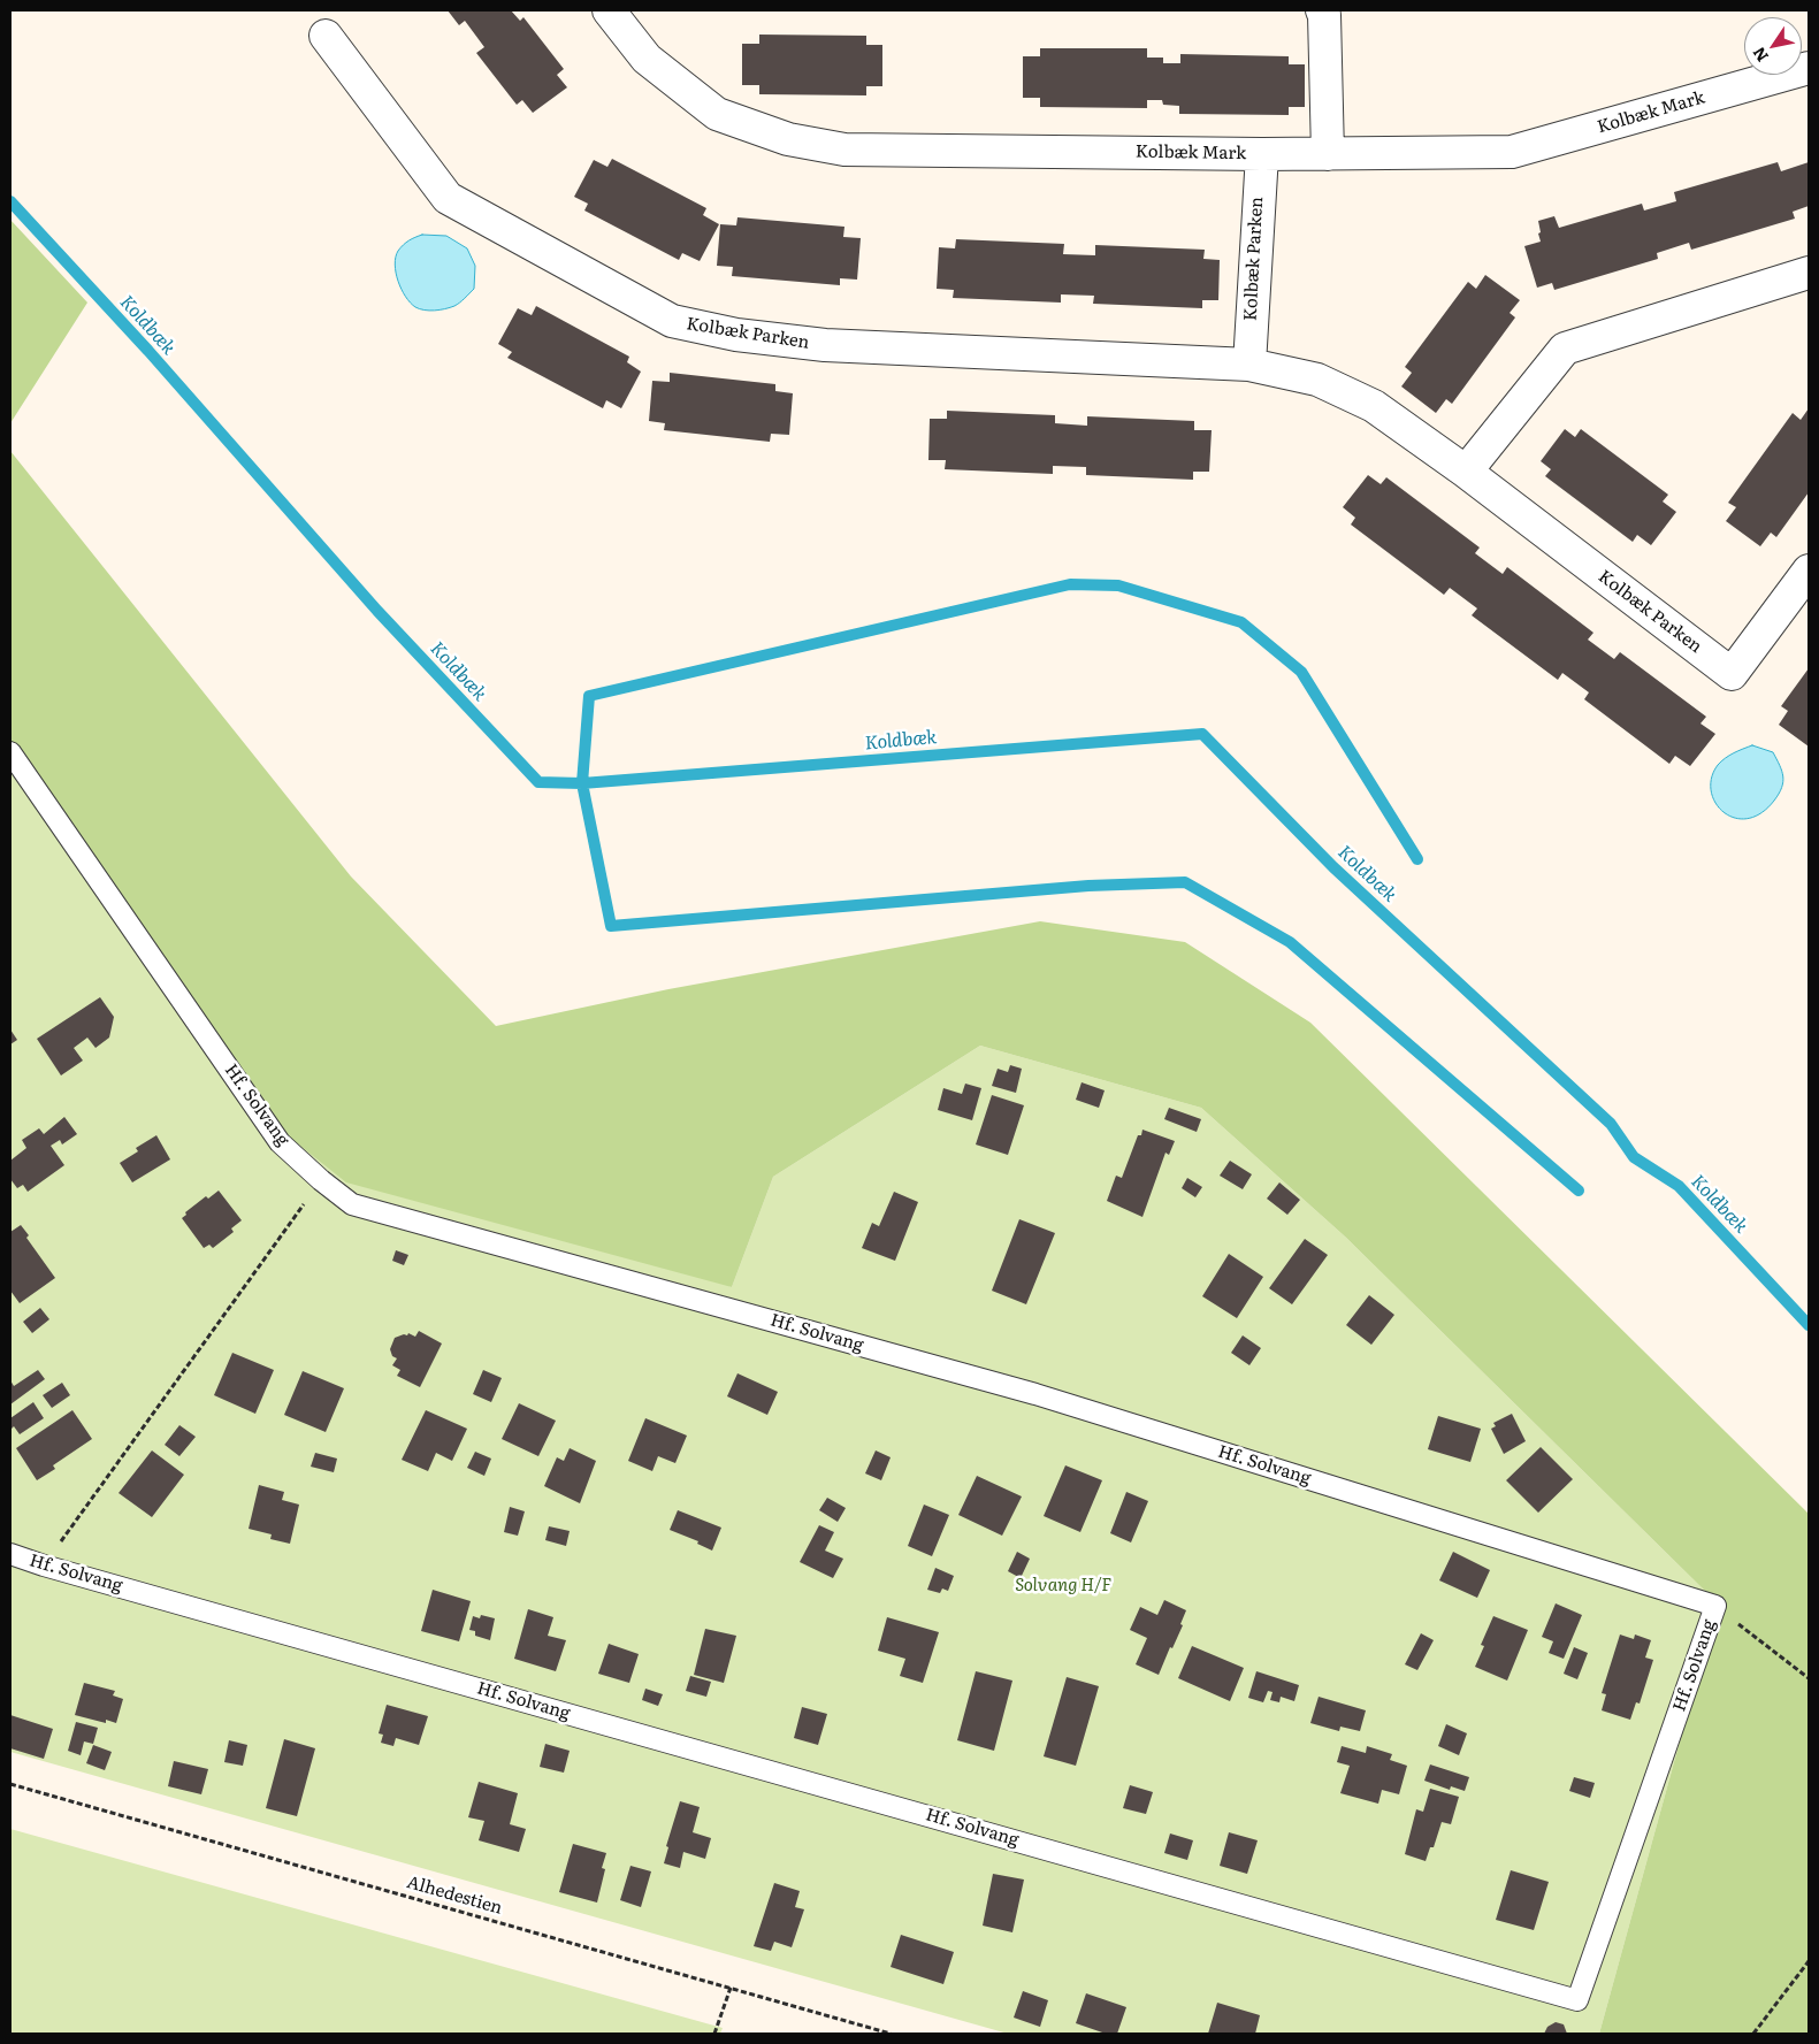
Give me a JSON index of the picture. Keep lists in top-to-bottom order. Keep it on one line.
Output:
{"streets":{"street":["Kolbæk Mark","Kolbæk Parken"],"lane":["Hf. Solvang"],"path":["Alhedestien"]},"crossings":[["Kolbæk Mark","Kolbæk Parken"]],"water":["Koldbæk"],"parks":["Solvang H/F"],"north":"bottom left"}
